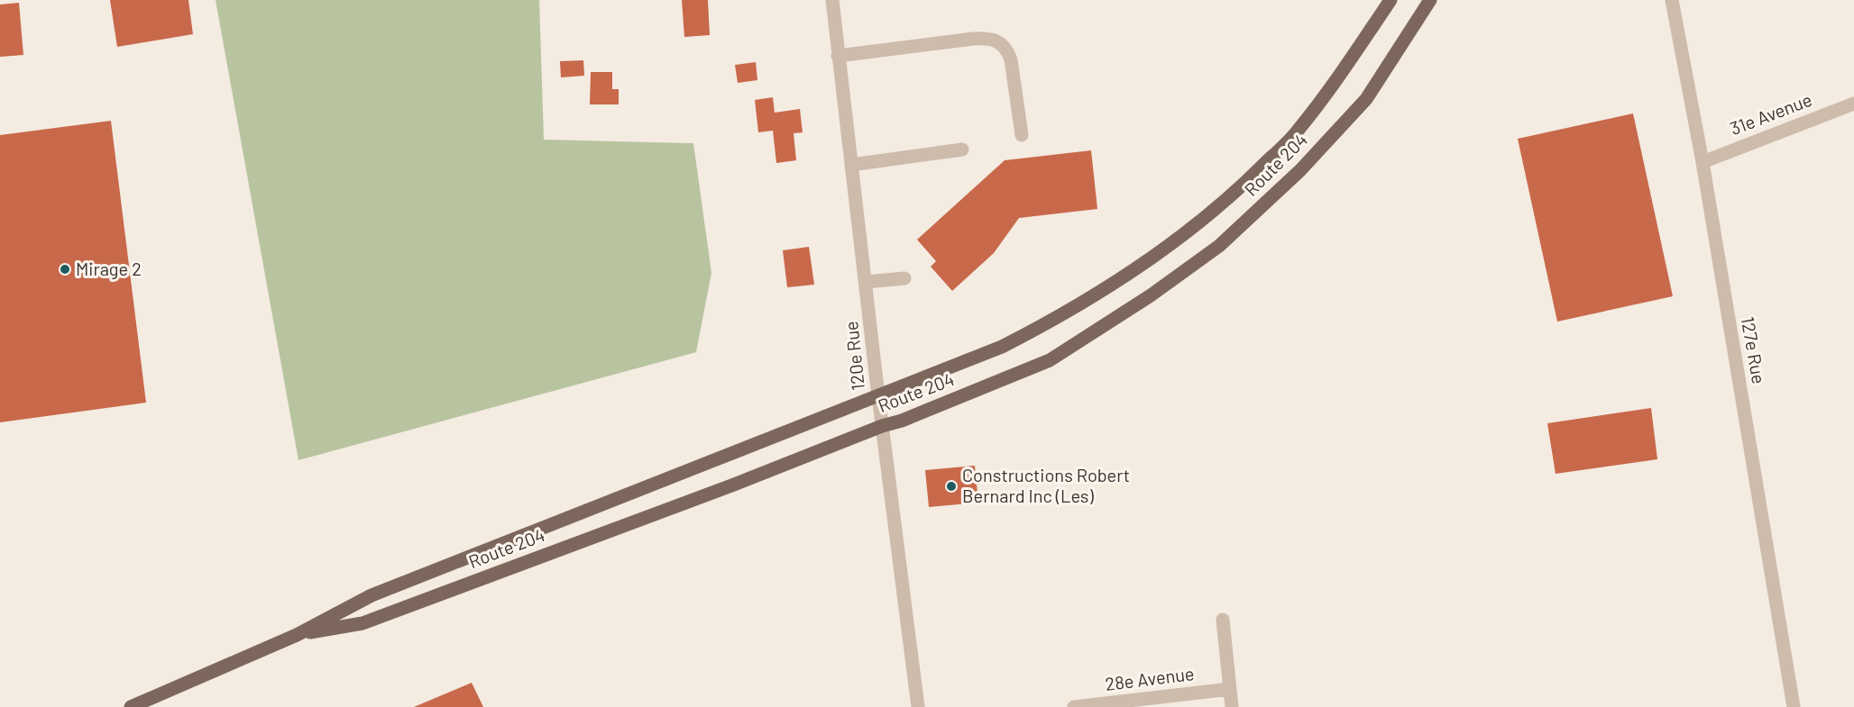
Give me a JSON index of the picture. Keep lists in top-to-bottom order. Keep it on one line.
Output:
{"streets":{"main road":["Route 204"],"street":["31e Avenue","127e Rue","120e Rue","28e Avenue"]},"crossings":[["31e Avenue","127e Rue"],["Route 204","120e Rue"]],"places":["Mirage 2","Constructions Robert Bernard Inc (Les)"]}
